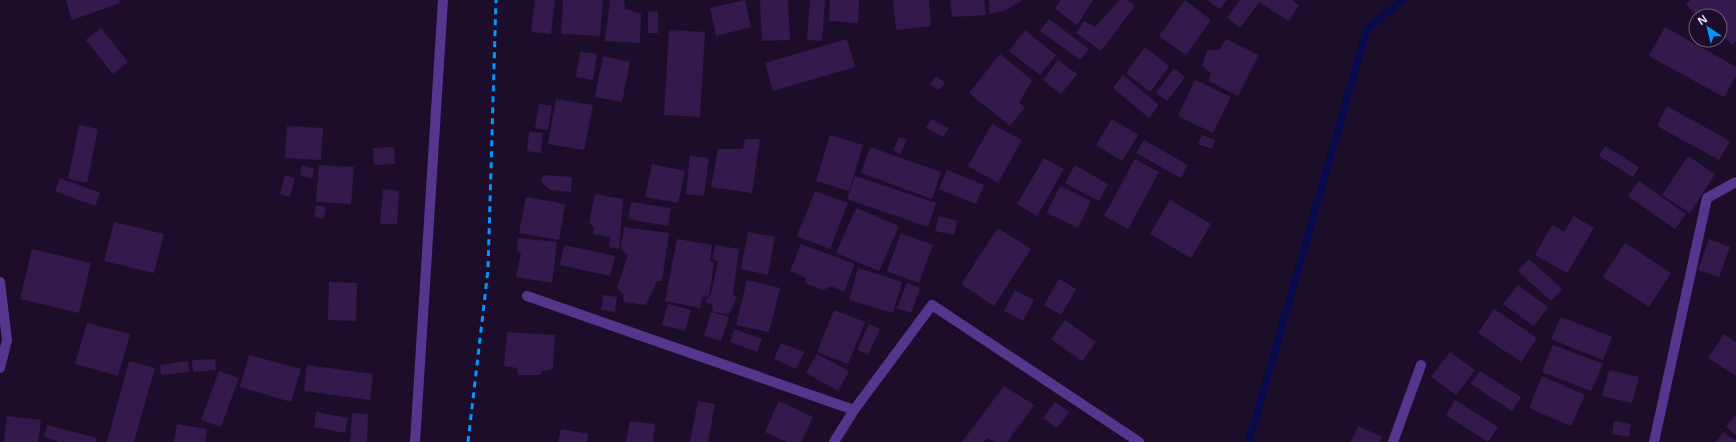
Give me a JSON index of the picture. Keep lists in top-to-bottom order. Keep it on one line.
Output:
{"north":"top left"}
